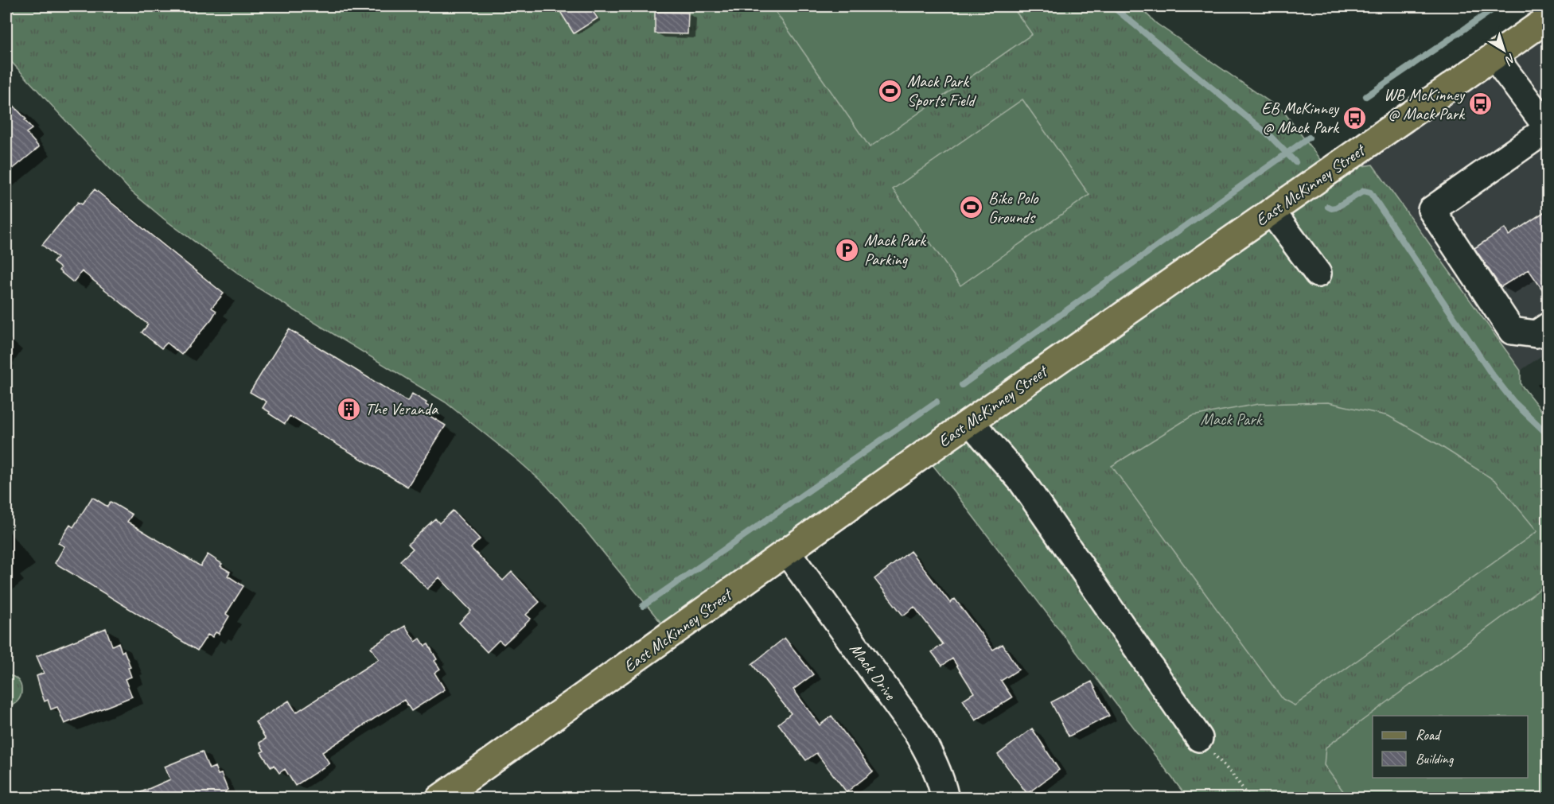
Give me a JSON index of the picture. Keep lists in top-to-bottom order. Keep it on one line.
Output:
{"streets":{"main road":["East McKinney Street"],"street":["Mack Drive"]},"crossings":[["East McKinney Street","Mack Drive"]],"parks":["Mack Park"],"places":{"sports":["Mack Park Sports Field","Bike Polo Grounds"],"bus stop":["WB McKinney @ Mack Park","EB McKinney @ Mack Park"],"parking":["Mack Park Parking"],"building":["The Veranda"]},"legend":["Road","Building"],"north":"bottom right"}
